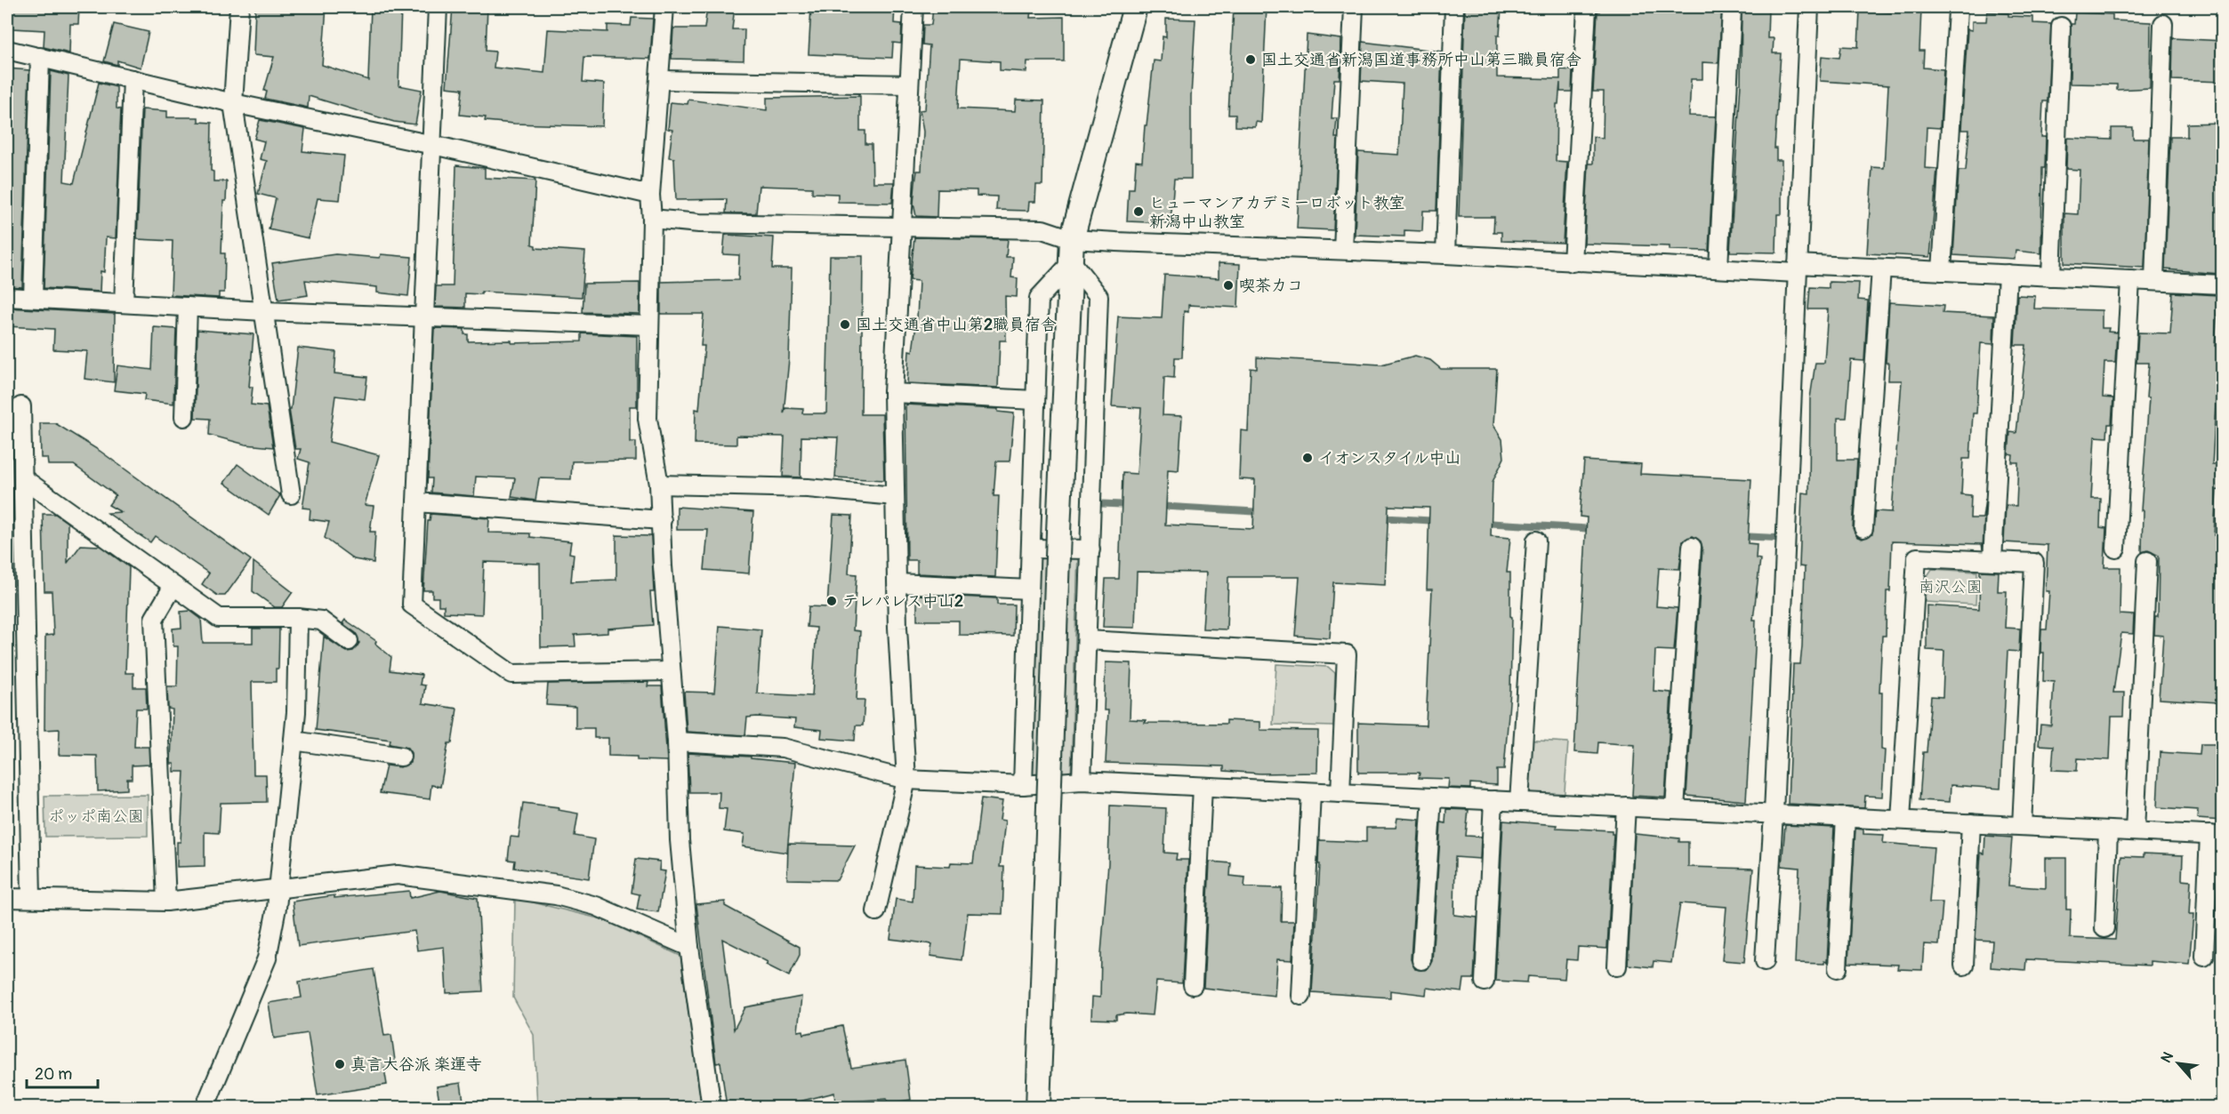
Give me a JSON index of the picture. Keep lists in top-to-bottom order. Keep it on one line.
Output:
{"parks":["南沢公園","ポッポ南公園"],"places":["国土交通省新潟国道事務所中山第三職員宿舎","ヒューマンアカデミーロボット教室 新潟中山教室","喫茶カコ","国土交通省中山第2職員宿舎","イオンスタイル中山","テレパレス中山2","真言大谷派 楽運寺"],"scale_bar":"20 m","north":"top left"}
